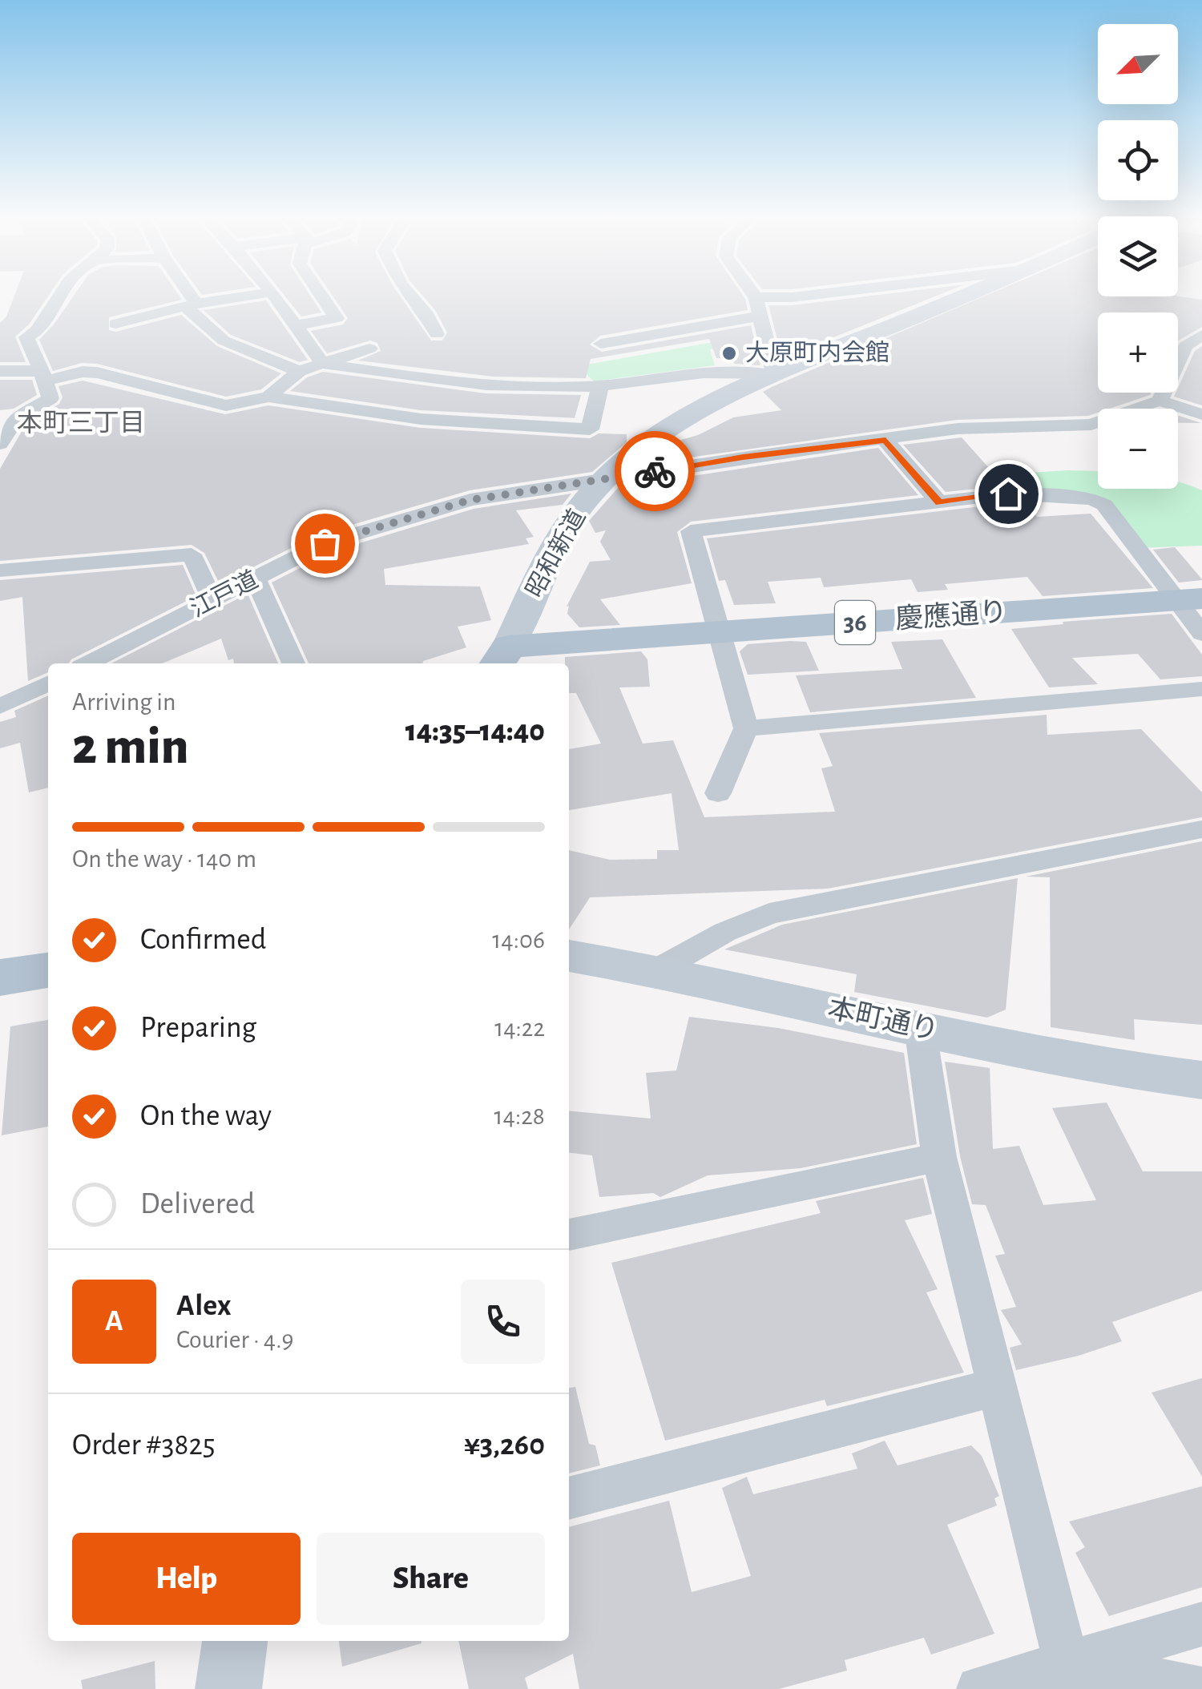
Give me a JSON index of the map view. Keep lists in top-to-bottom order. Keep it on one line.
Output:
{"streets":{"main road":["昭和新道","慶應通り","36","本町通り"],"street":["江戸道"]},"crossings":[["昭和新道","江戸道"],["昭和新道","慶應通り"]],"districts":["本町三丁目"],"places":["大原町内会館"],"north":"bottom left","page":{"map_buttons":["+","−"],"heading":["2 min","Arriving in","14:35–14:40"],"panel":["Alex","Courier · 4.9","Order #3825","¥3,260"],"bar":"On the way · 140 m","list":[["Confirmed","14:06"],["Preparing","14:22"],["On the way","14:28"],"Delivered"],"round":"A","buttons":["Help","Share"]}}
